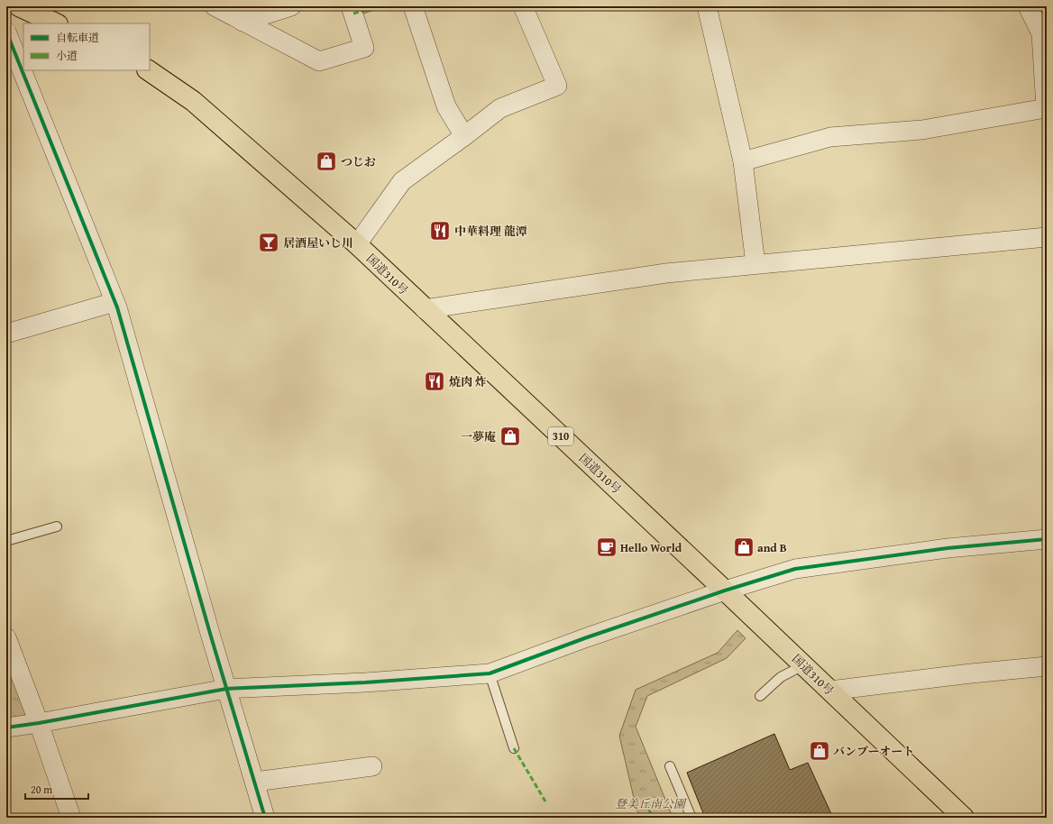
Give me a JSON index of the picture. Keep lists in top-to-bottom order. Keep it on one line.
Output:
{"streets":{"highway":["国道310号","310"]},"parks":["登美丘南公園"],"places":{"shop":["つじお","一夢庵","and B","バンブーオート"],"restaurant":["中華料理 龍潭","焼肉 炸"],"bar":["居酒屋いし川"],"cafe":["Hello World"]},"legend":["自転車道","小道"],"scale_bar":"20 m"}
